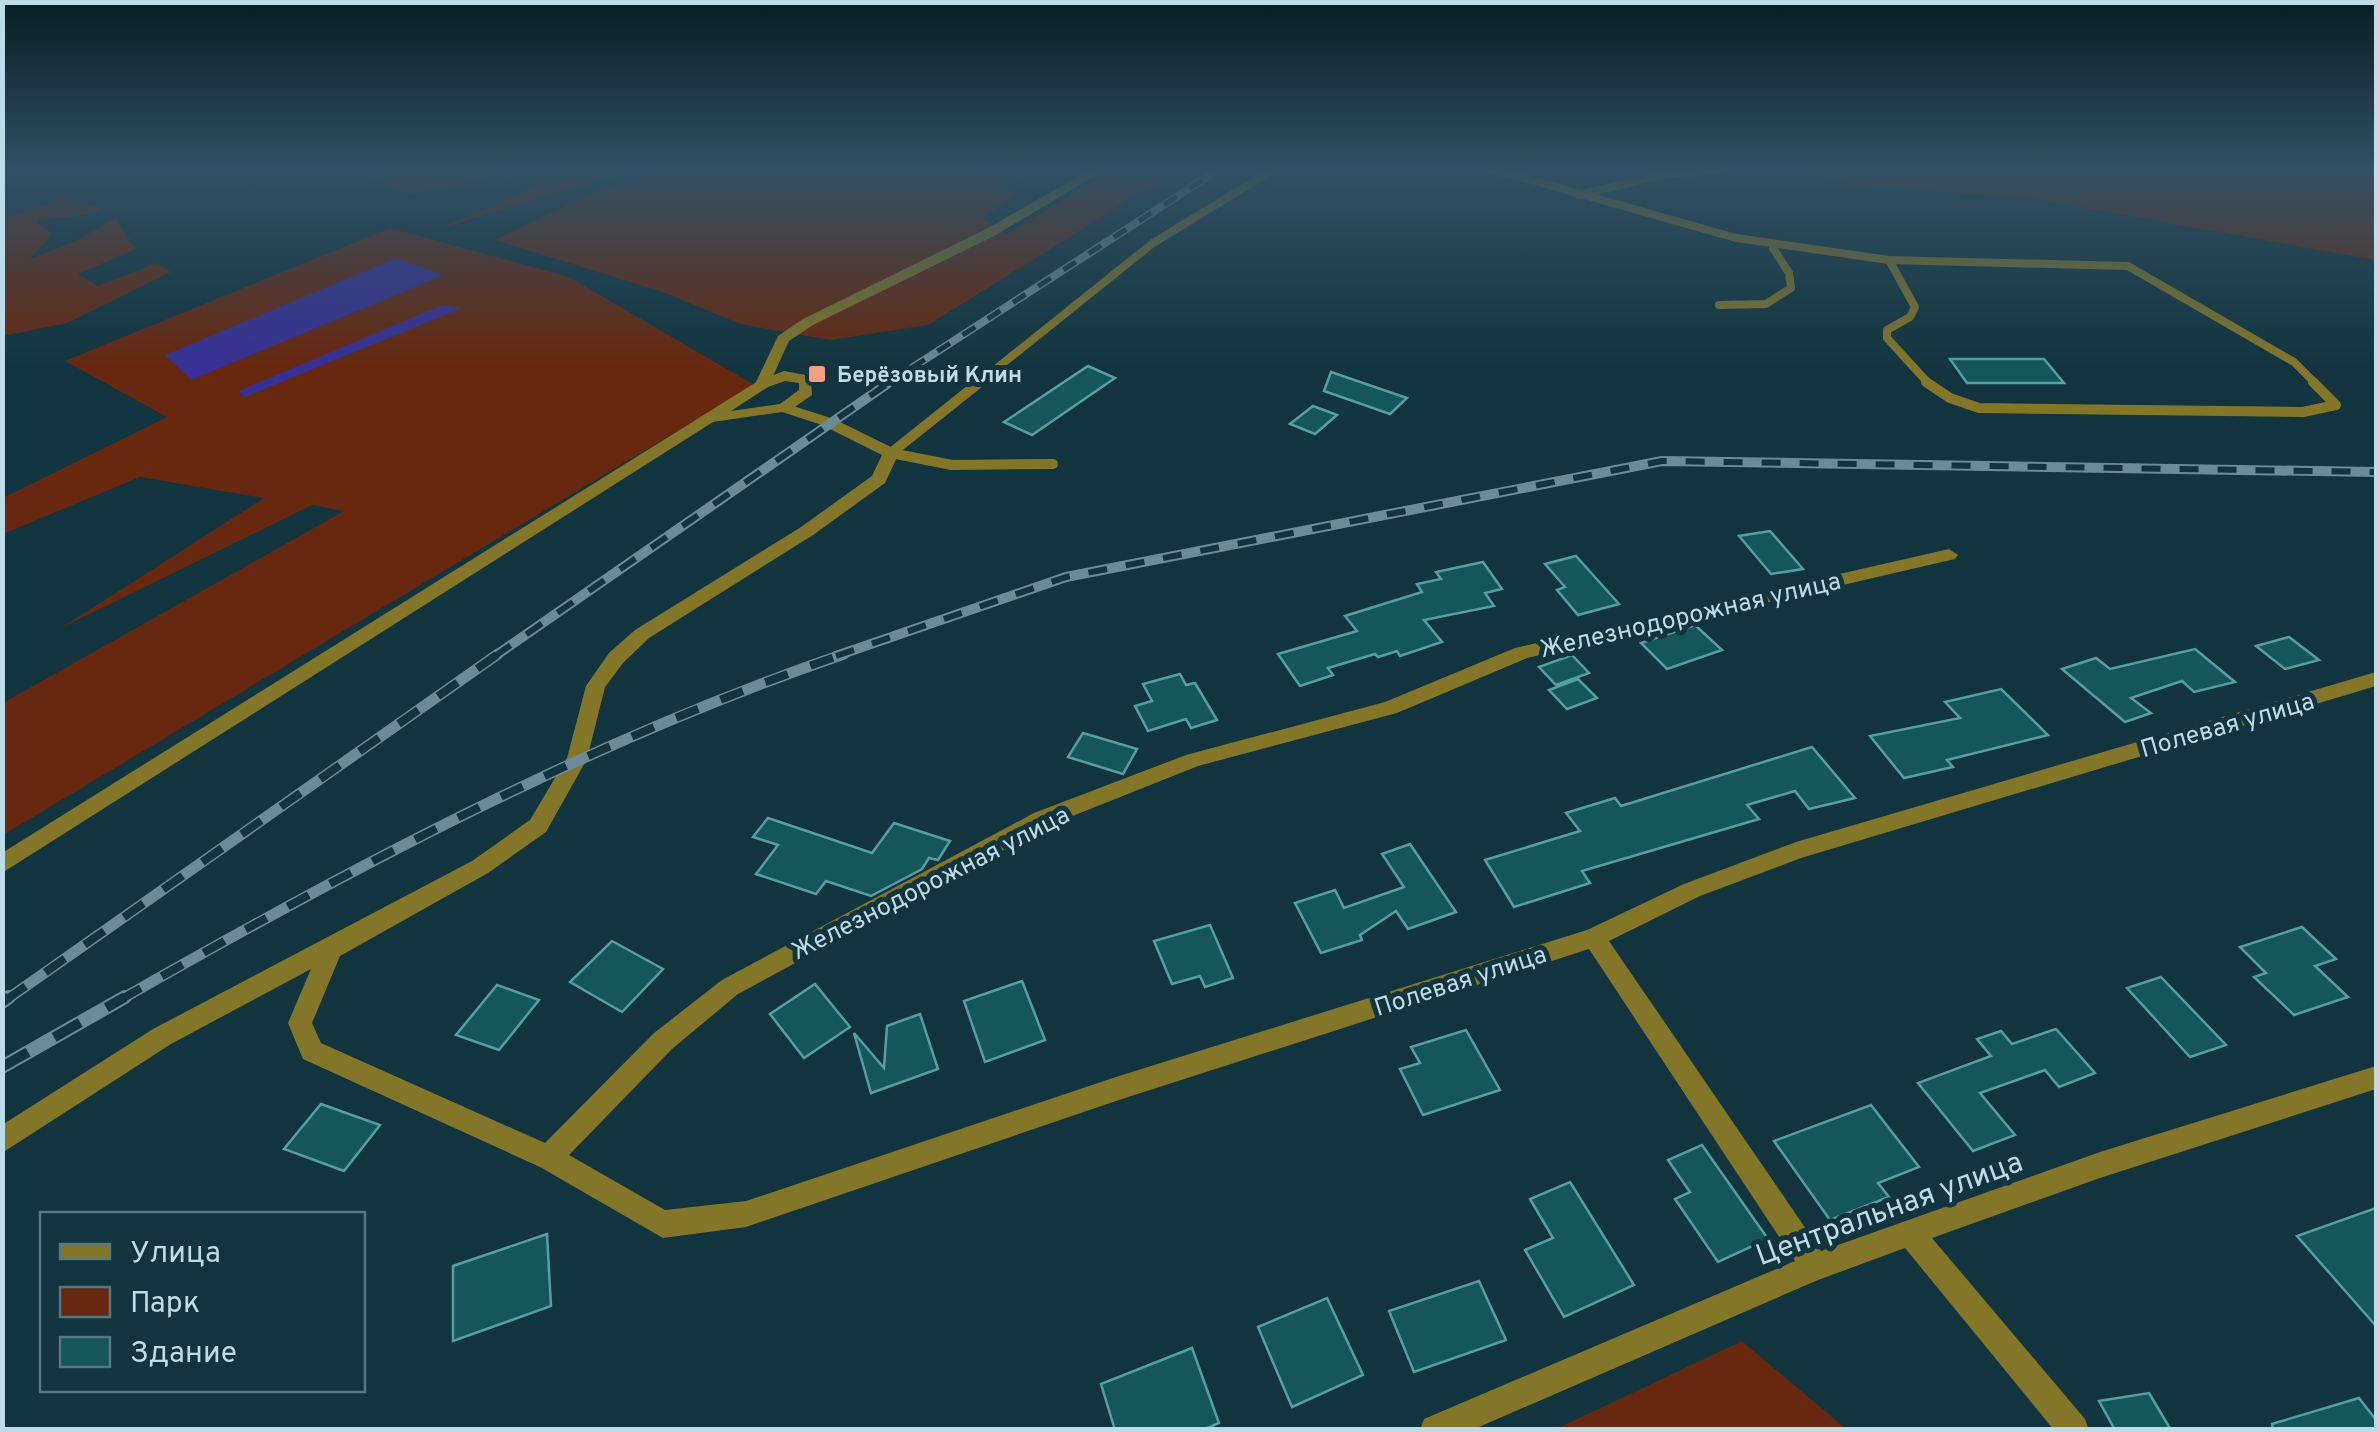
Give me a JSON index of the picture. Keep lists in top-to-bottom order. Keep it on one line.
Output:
{"streets":{"street":["Железнодорожная улица","Полевая улица","Центральная улица"]},"crossings":[["Железнодорожная улица","Полевая улица"]],"places":{"transit":["Берёзовый Клин"]},"legend":["Улица","Парк","Здание"]}
